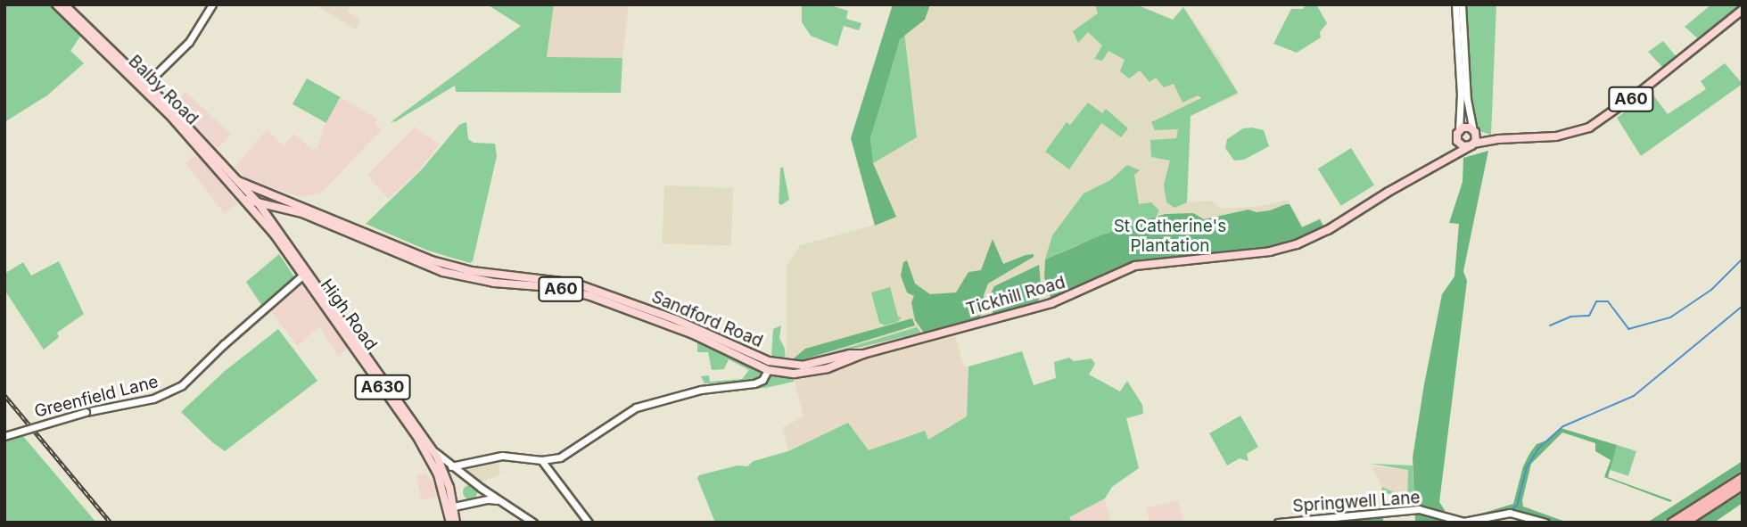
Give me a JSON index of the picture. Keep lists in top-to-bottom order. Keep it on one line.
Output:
{"streets":{"main road":["Balby Road","A60","Tickhill Road","High Road","Sandford Road","A630"],"street":["Greenfield Lane","Springwell Lane"]},"crossings":[["Balby Road","High Road"],["Balby Road","Sandford Road"],["Balby Road","A630"],["A60","Sandford Road"],["Tickhill Road","Sandford Road"],["High Road","Sandford Road"],["High Road","A630"],["High Road","Greenfield Lane"],["Sandford Road","A630"]],"parks":["St Catherine's Plantation"]}
